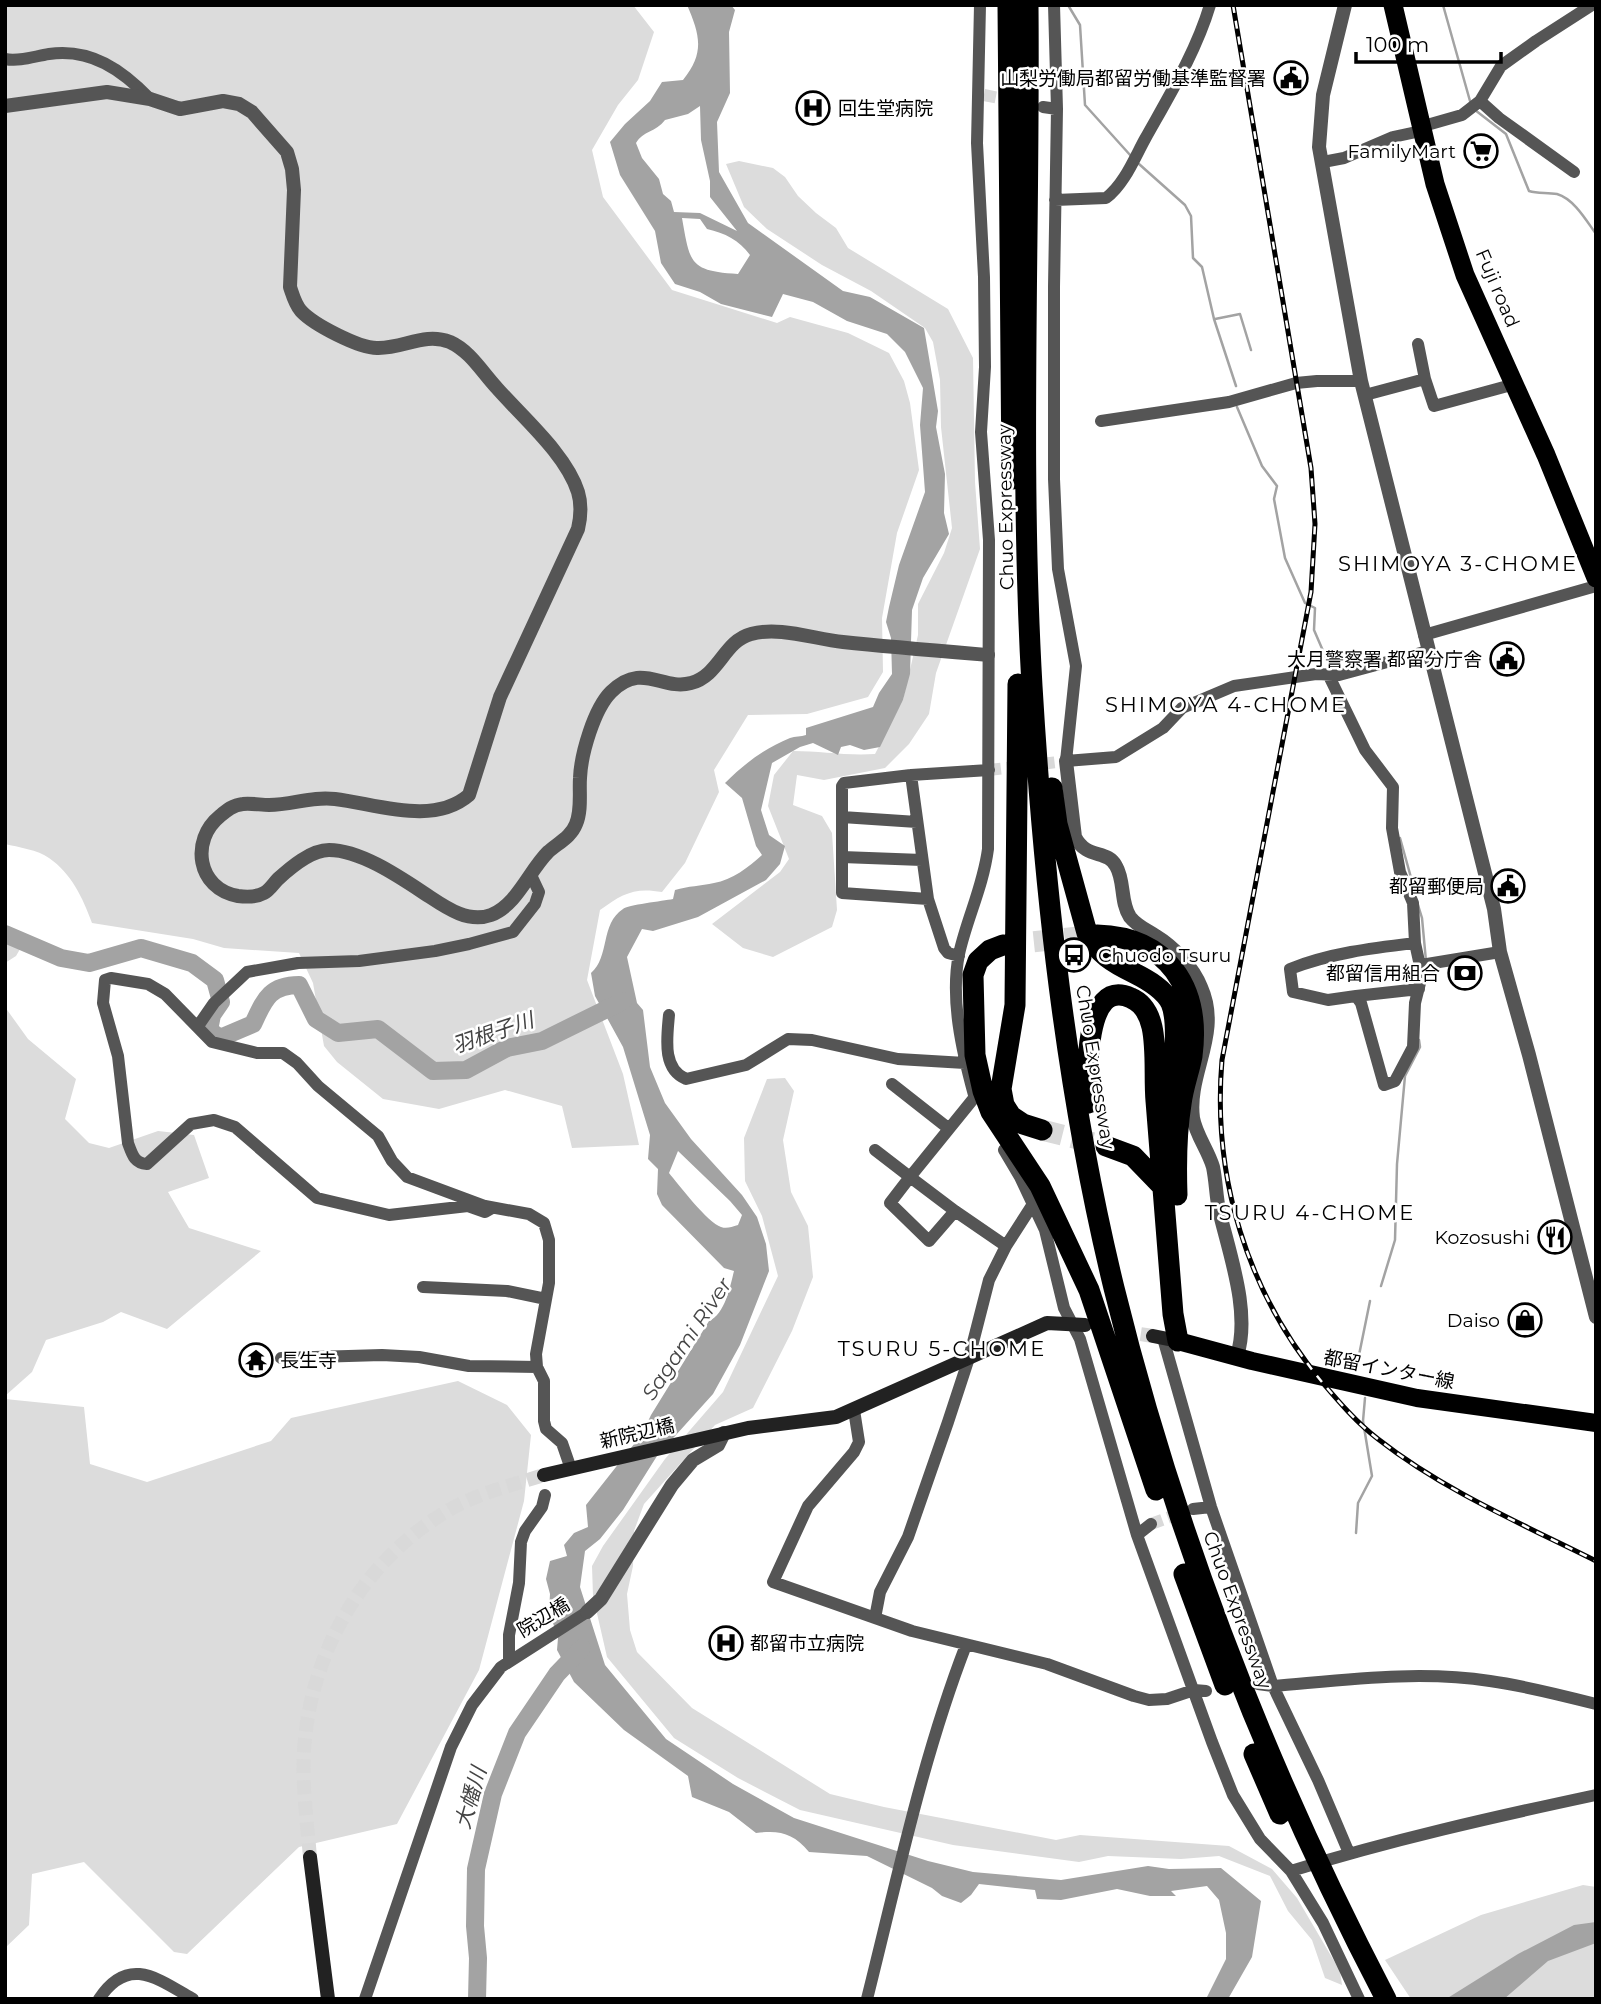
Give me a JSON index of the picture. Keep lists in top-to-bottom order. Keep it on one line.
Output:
{"streets":{"highway":["Fuji road","Chuo Expressway"],"main road":["都留インター線","新院辺橋"],"street":["院辺橋"]},"districts":["SHIMOYA 3-CHOME","SHIMOYA 4-CHOME","TSURU 4-CHOME","TSURU 5-CHOME"],"water":["羽根子川","Sagami River","大幡川"],"places":{"public building":["山梨労働局都留労働基準監督署","大月警察署 都留分庁舎","都留郵便局"],"hospital":["回生堂病院","都留市立病院"],"supermarket":["FamilyMart"],"bus stop":["Chuodo Tsuru"],"bank":["都留信用組合"],"restaurant":["Kozosushi"],"shop":["Daiso"],"temple":["長生寺"]},"scale_bar":"100 m"}
